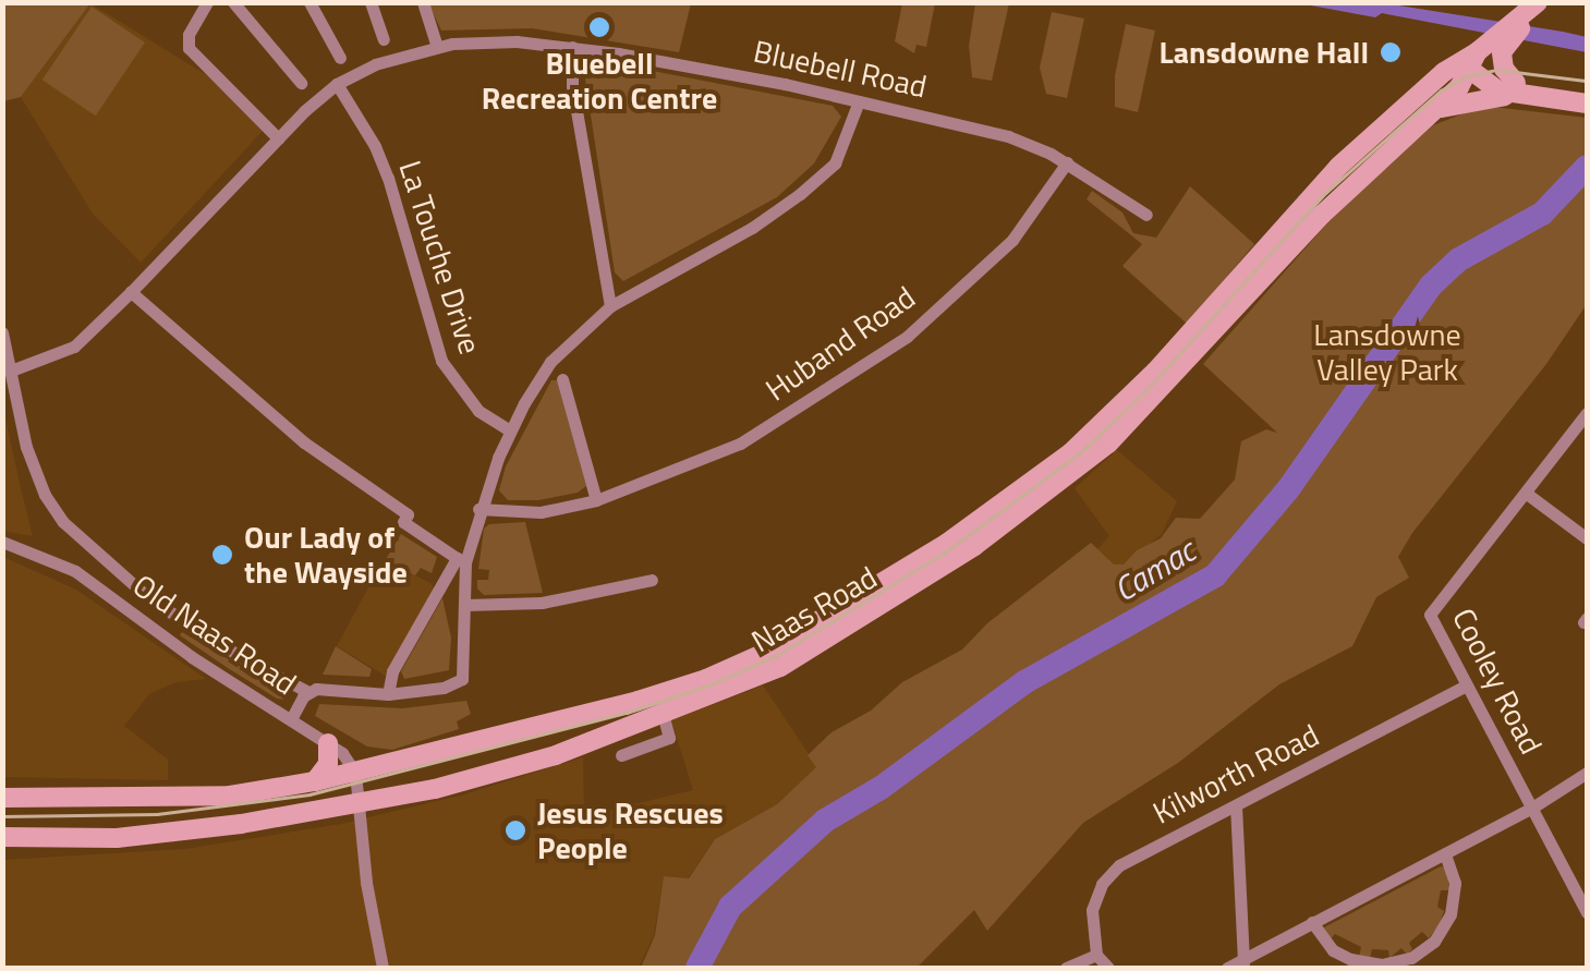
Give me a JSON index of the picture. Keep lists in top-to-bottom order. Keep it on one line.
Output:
{"streets":{"main road":["Naas Road"],"street":["Bluebell Road","La Touche Drive","Huband Road","Old Naas Road","Cooley Road","Kilworth Road"]},"crossings":[["Bluebell Road","La Touche Drive"],["Bluebell Road","Huband Road"],["Naas Road","Old Naas Road"],["Cooley Road","Kilworth Road"]],"water":["Camac"],"parks":["Lansdowne Valley Park"],"places":["Bluebell Recreation Centre","Lansdowne Hall","Our Lady of the Wayside","Jesus Rescues People"]}
